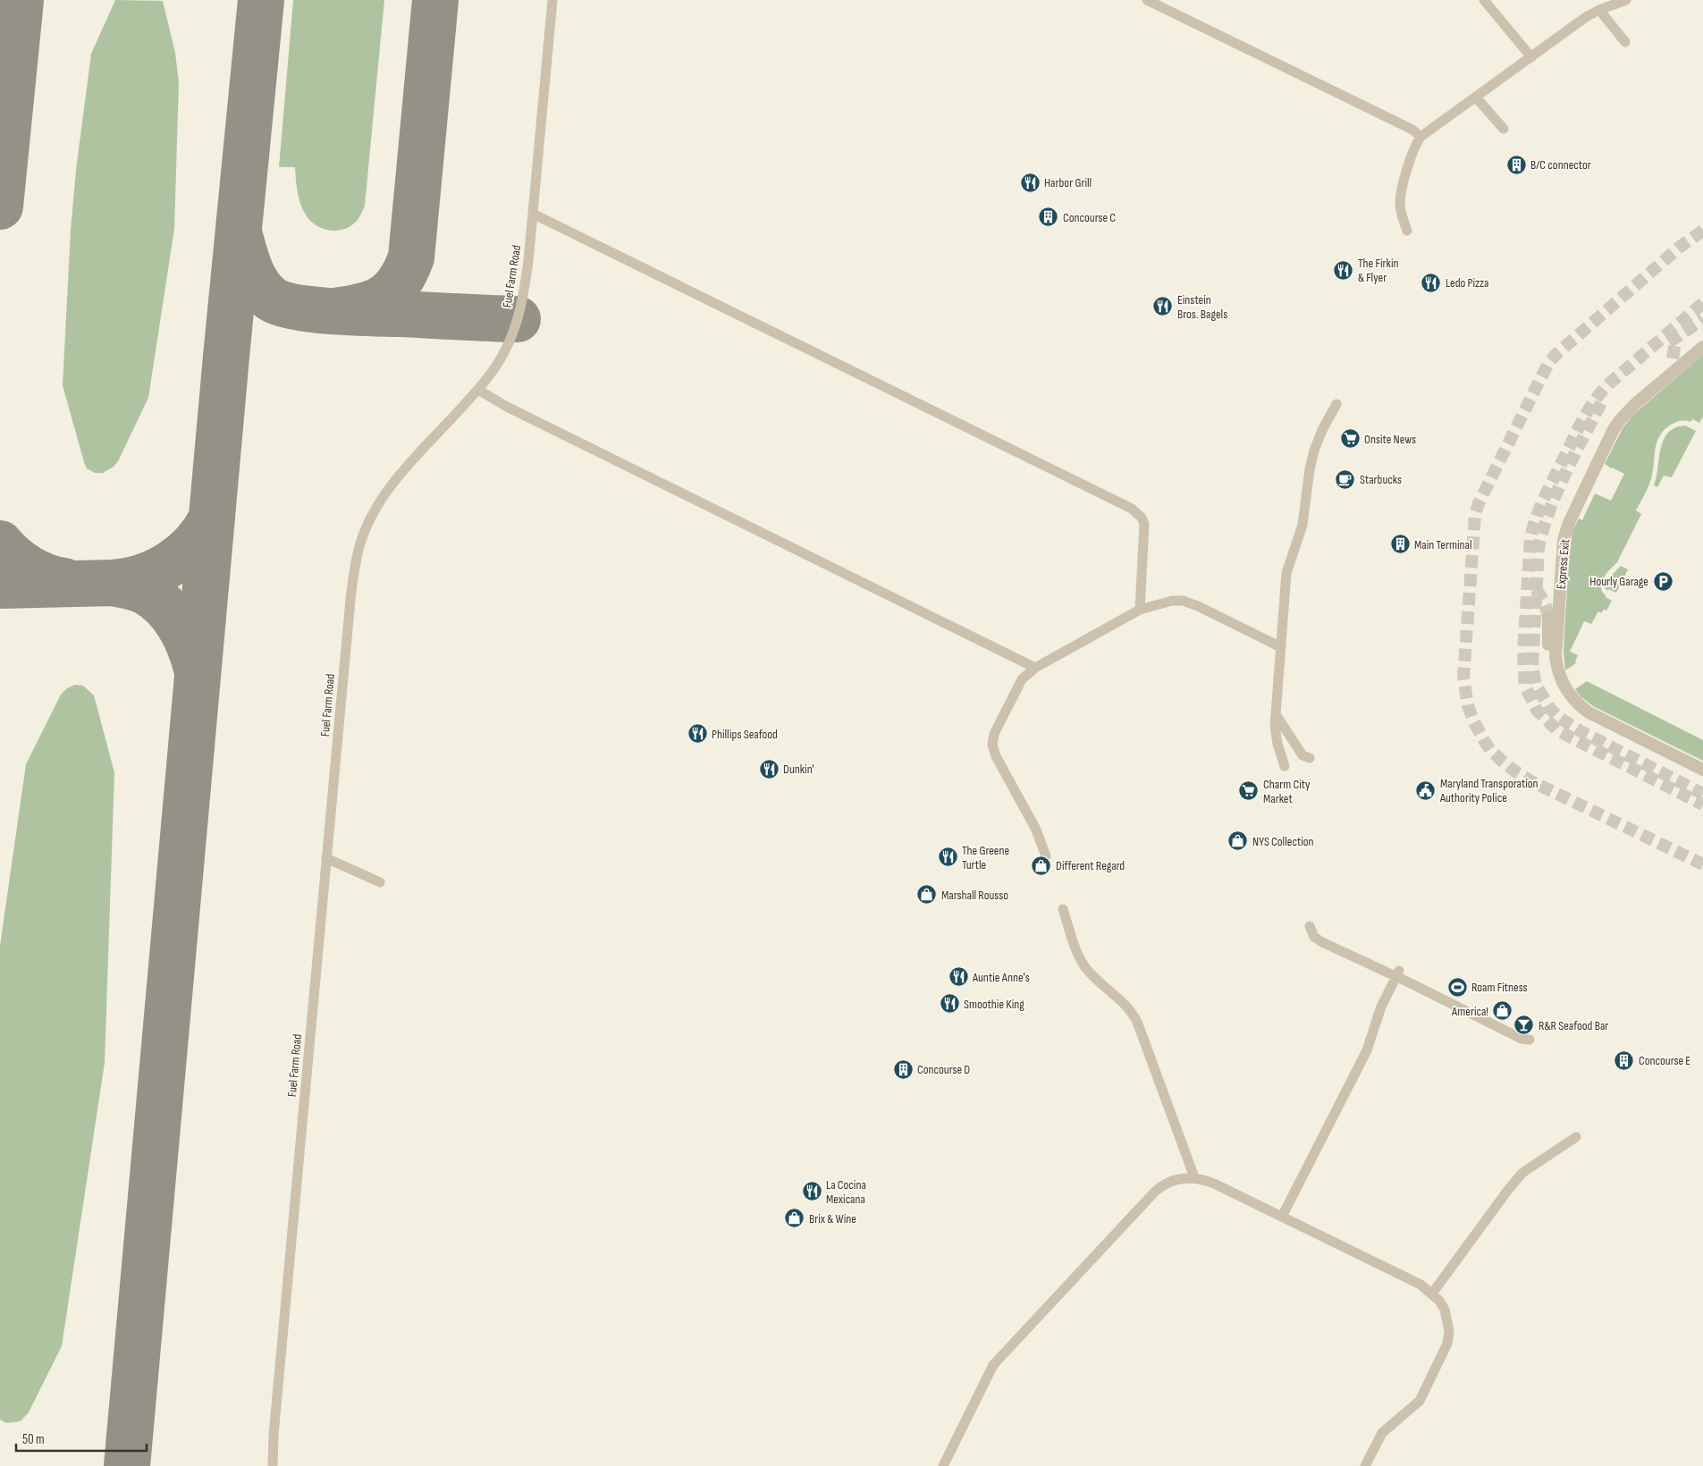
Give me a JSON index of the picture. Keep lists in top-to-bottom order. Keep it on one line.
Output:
{"streets":{"street":["Express Exit"],"lane":["Fuel Farm Road"]},"places":{"building":["B/C connector","Concourse C","Main Terminal","Concourse E","Concourse D"],"restaurant":["Harbor Grill","The Firkin & Flyer","Ledo Pizza","Einstein Bros. Bagels","Phillips Seafood","Dunkin'","The Greene Turtle","Auntie Anne's","Smoothie King","La Cocina Mexicana"],"supermarket":["Onsite News","Charm City Market"],"cafe":["Starbucks"],"parking":["Hourly Garage"],"public building":["Maryland Transporation Authority Police"],"shop":["NYS Collection","Different Regard","Marshall Rousso","America!","Brix & Wine"],"sports":["Roam Fitness"],"bar":["R&R Seafood Bar"]},"scale_bar":"50 m"}
